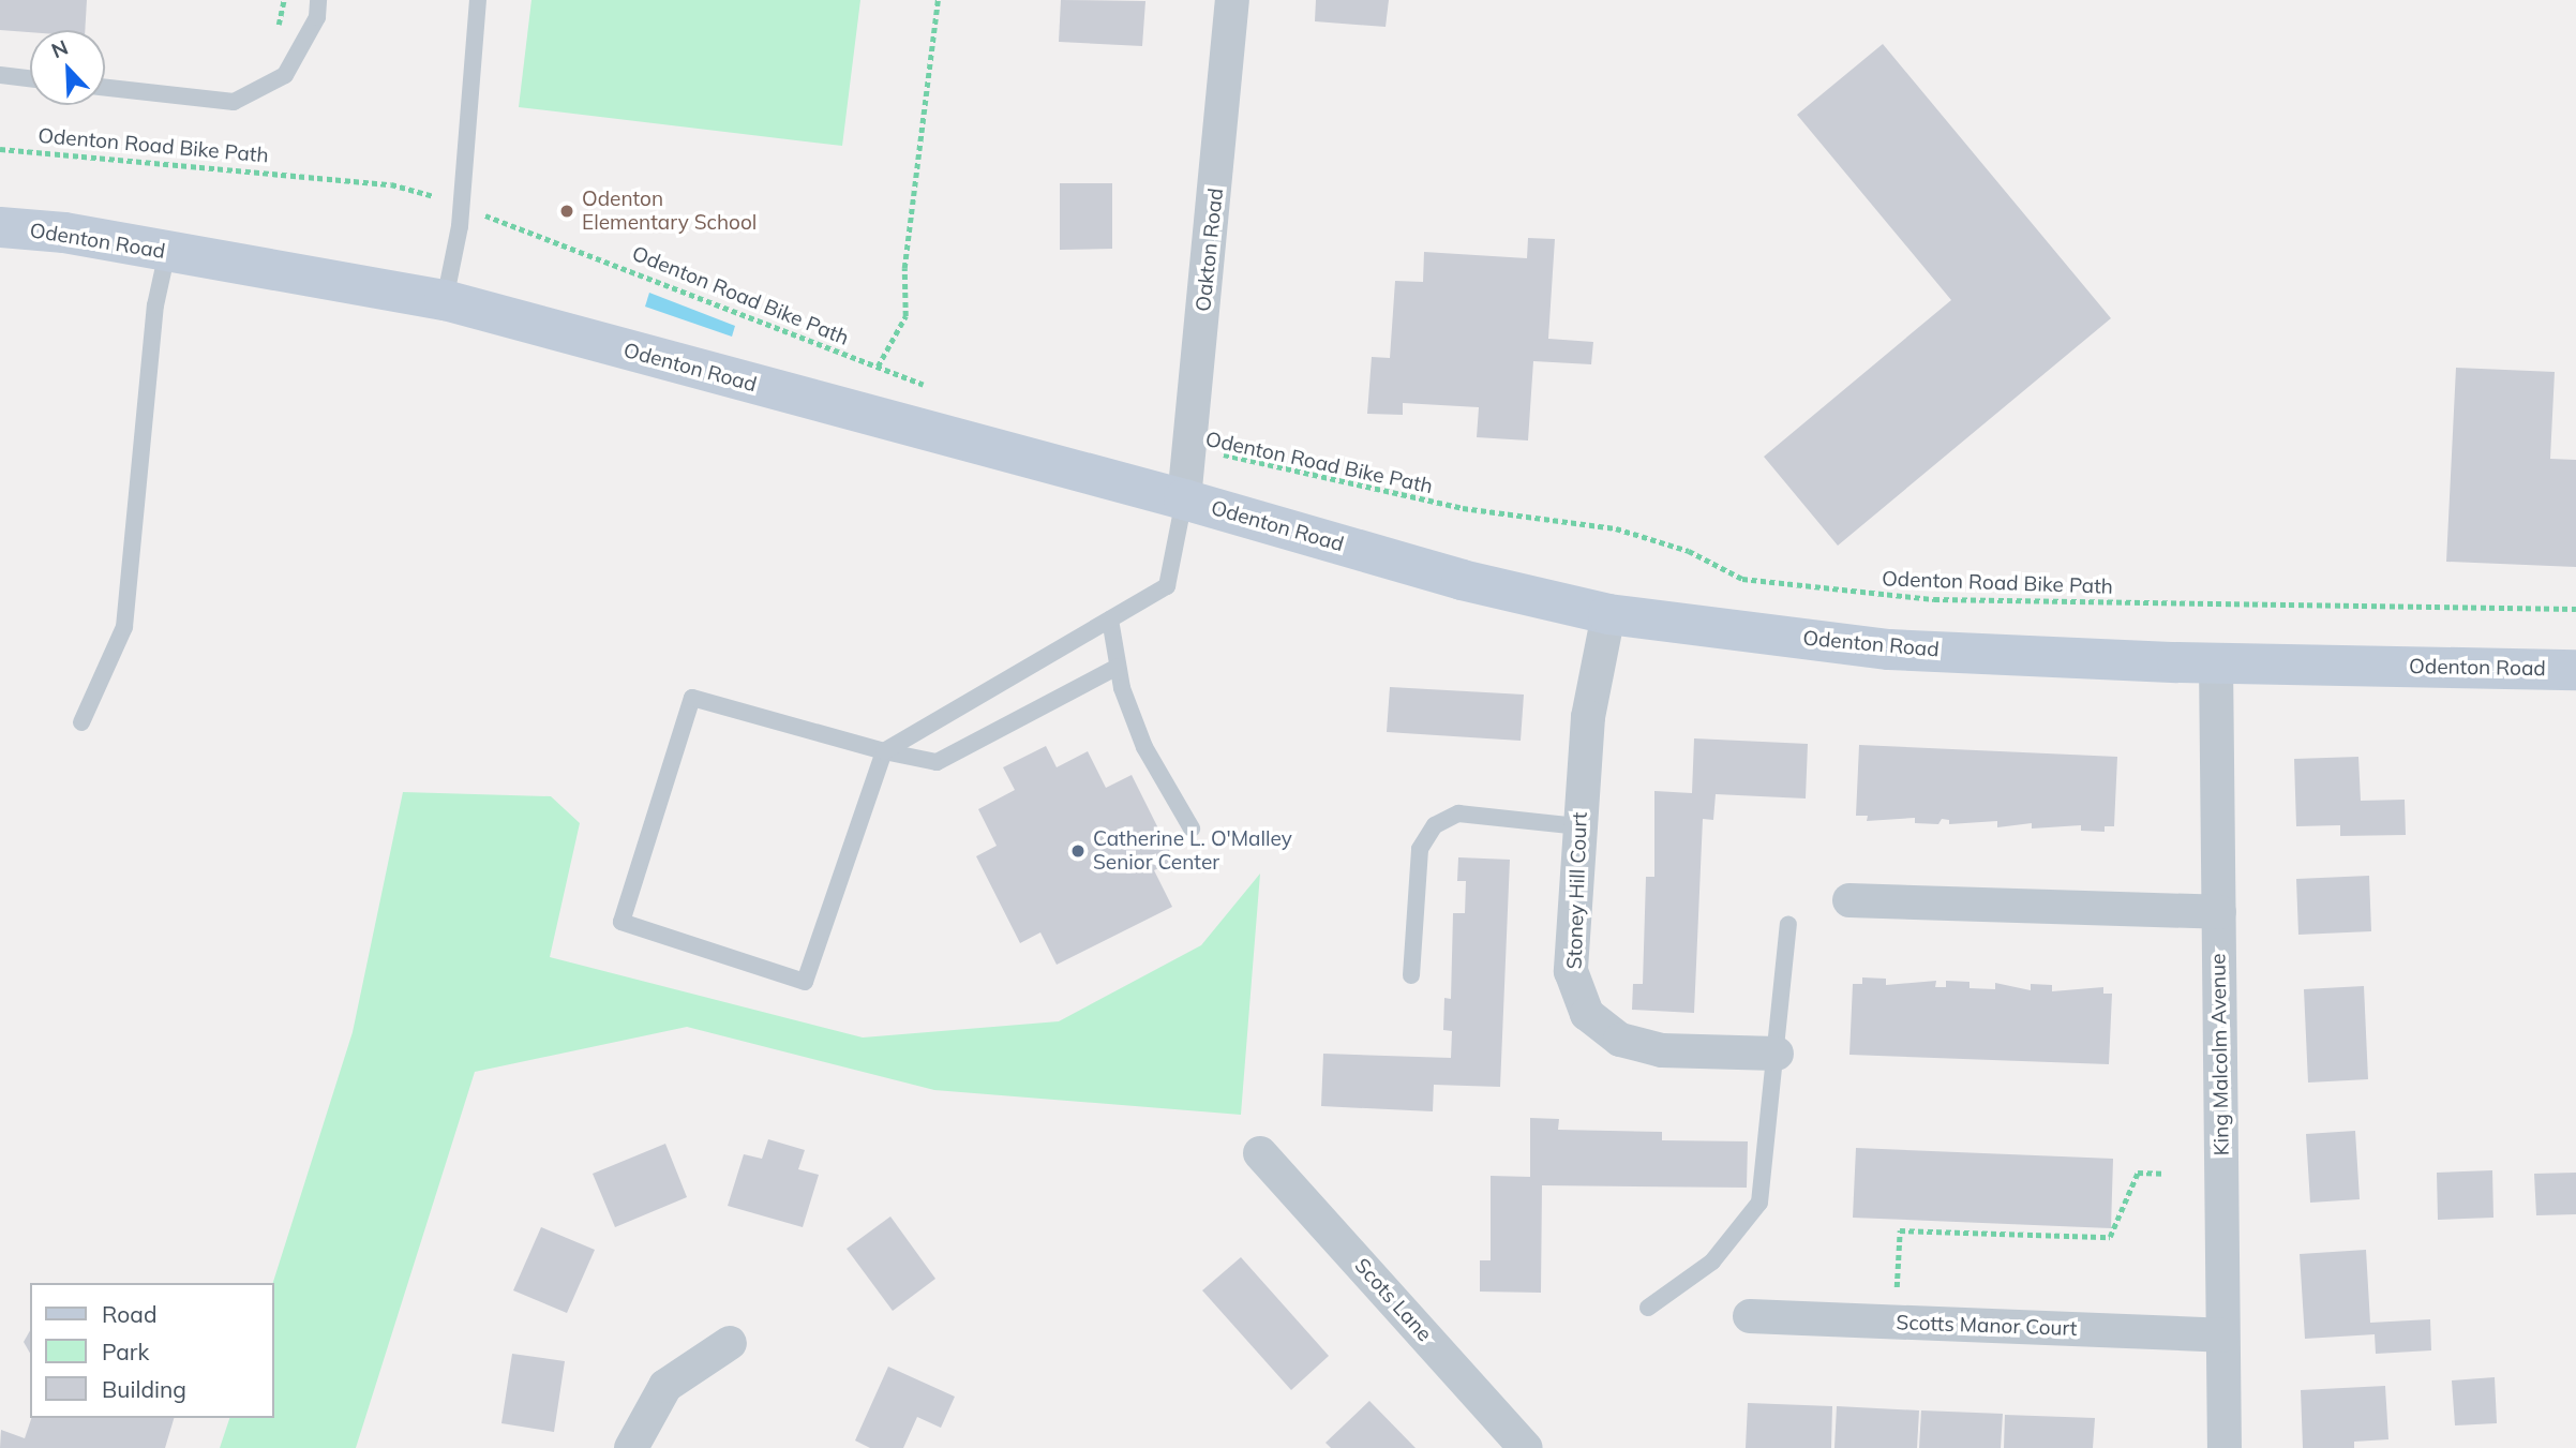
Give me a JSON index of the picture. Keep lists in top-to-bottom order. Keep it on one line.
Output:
{"streets":{"street":["Odenton Road","Oakton Road","Stoney Hill Court","King Malcolm Avenue","Scots Lane","Scotts Manor Court"],"path":["Odenton Road Bike Path"]},"crossings":[["Odenton Road Bike Path","Oakton Road"],["Odenton Road","Oakton Road"],["Odenton Road","Stoney Hill Court"],["Odenton Road","King Malcolm Avenue"],["King Malcolm Avenue","Scotts Manor Court"]],"places":["Odenton Elementary School","Catherine L. O'Malley Senior Center"],"legend":["Road","Park","Building"],"north":"top left"}
